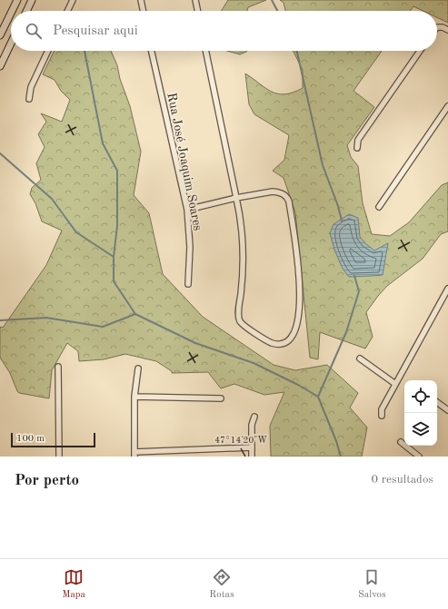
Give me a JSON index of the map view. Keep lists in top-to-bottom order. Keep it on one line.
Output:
{"streets":{"street":["Rua José Joaquim Soares"]},"scale_bar":"100 m","page":{"search":"Pesquisar aqui","scale":"100 m","heading":["Por perto","0 resultados"],"nav":["Mapa","Rotas","Salvos"]},"coordinates":["47°14'20\"W"]}
